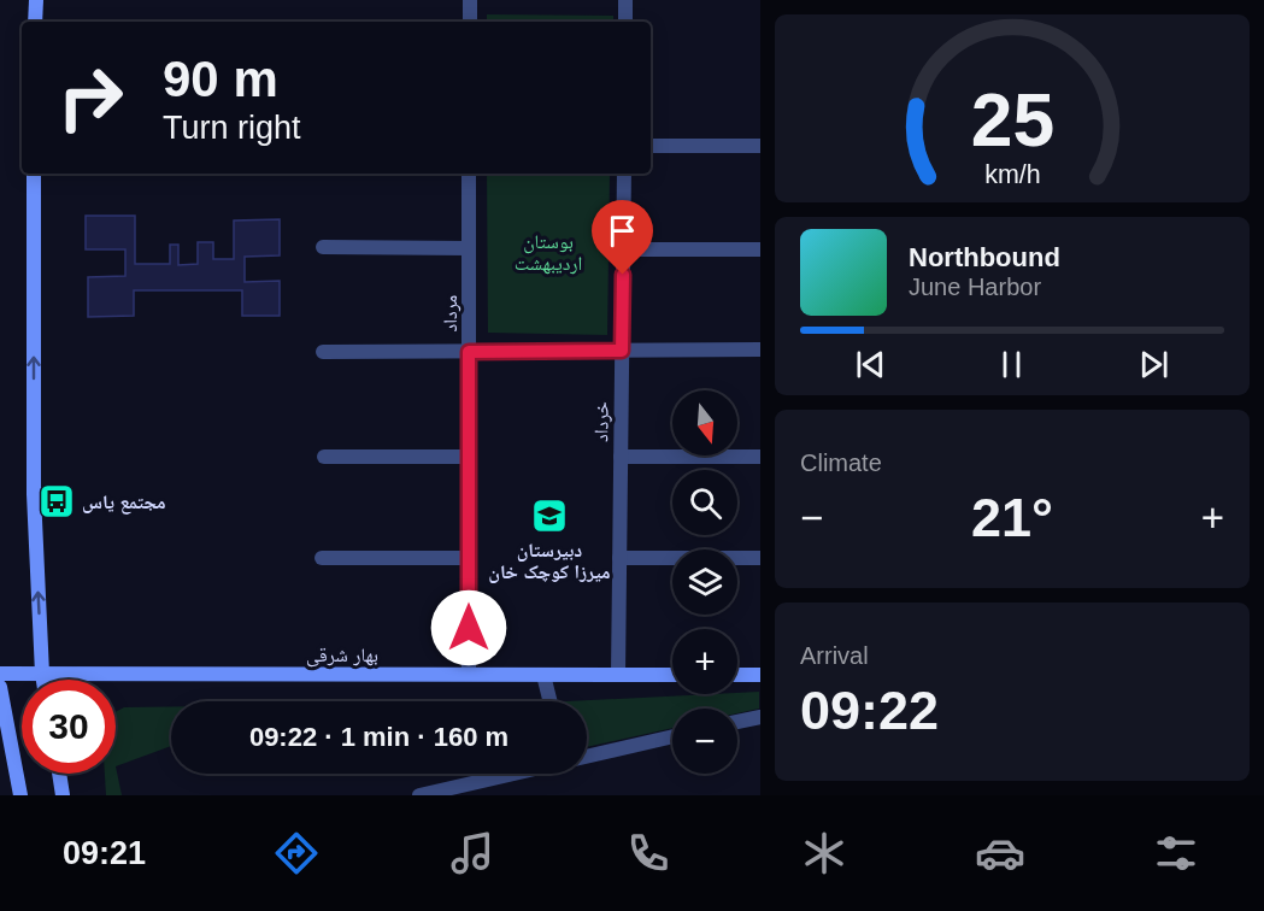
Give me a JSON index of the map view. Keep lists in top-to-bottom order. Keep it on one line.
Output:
{"streets":{"street":["مرداد","خرداد","بهار شرقی"]},"crossings":[["مرداد","بهار شرقی"],["خرداد","بهار شرقی"]],"parks":["بوستان اردیبهشت"],"places":{"bus stop":["مجتمع یاس"],"school or university":["دبیرستان میرزا کوچک خان"]},"north":"bottom","page":{"turn":["90 m","Turn right"],"song":["Northbound","June Harbor"],"map_buttons":["+","−"],"tile":["Climate",["Arrival","09:22"]],"heat":["−","21°","+"],"limit":"30","trip":"09:22 · 1 min · 160 m","tabs":"09:21","gauge":["25","km/h"]}}
